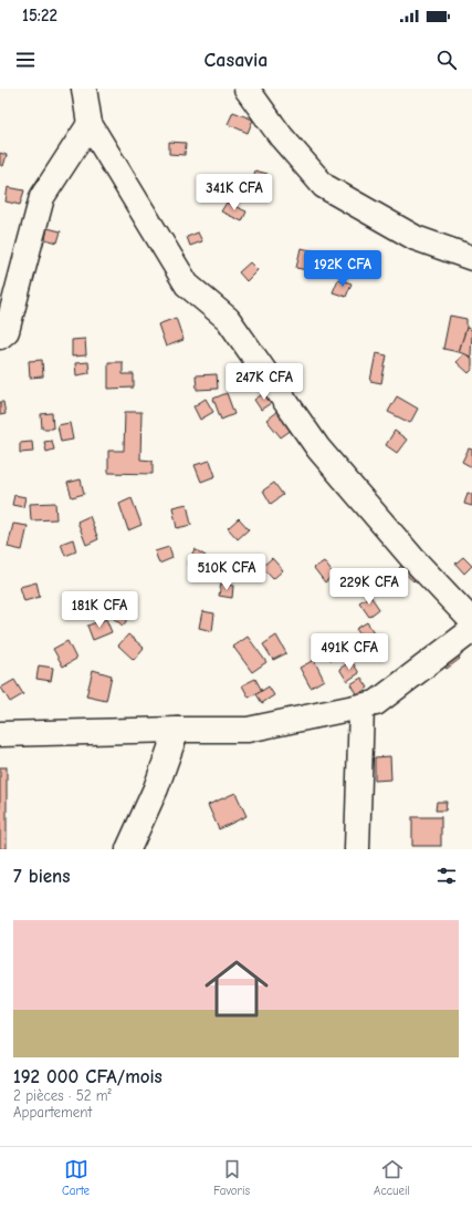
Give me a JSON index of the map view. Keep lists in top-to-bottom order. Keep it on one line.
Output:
{"page":{"status":"15:22","header":"Casavia","price":["341K CFA","192K CFA","247K CFA","510K CFA","229K CFA","181K CFA","491K CFA"],"heading":"7 biens","list":[{"name":"192 000 CFA/mois","note":"2 pièces · 52 m² · Appartement"}],"tabs":["Carte","Favoris","Accueil"]}}
